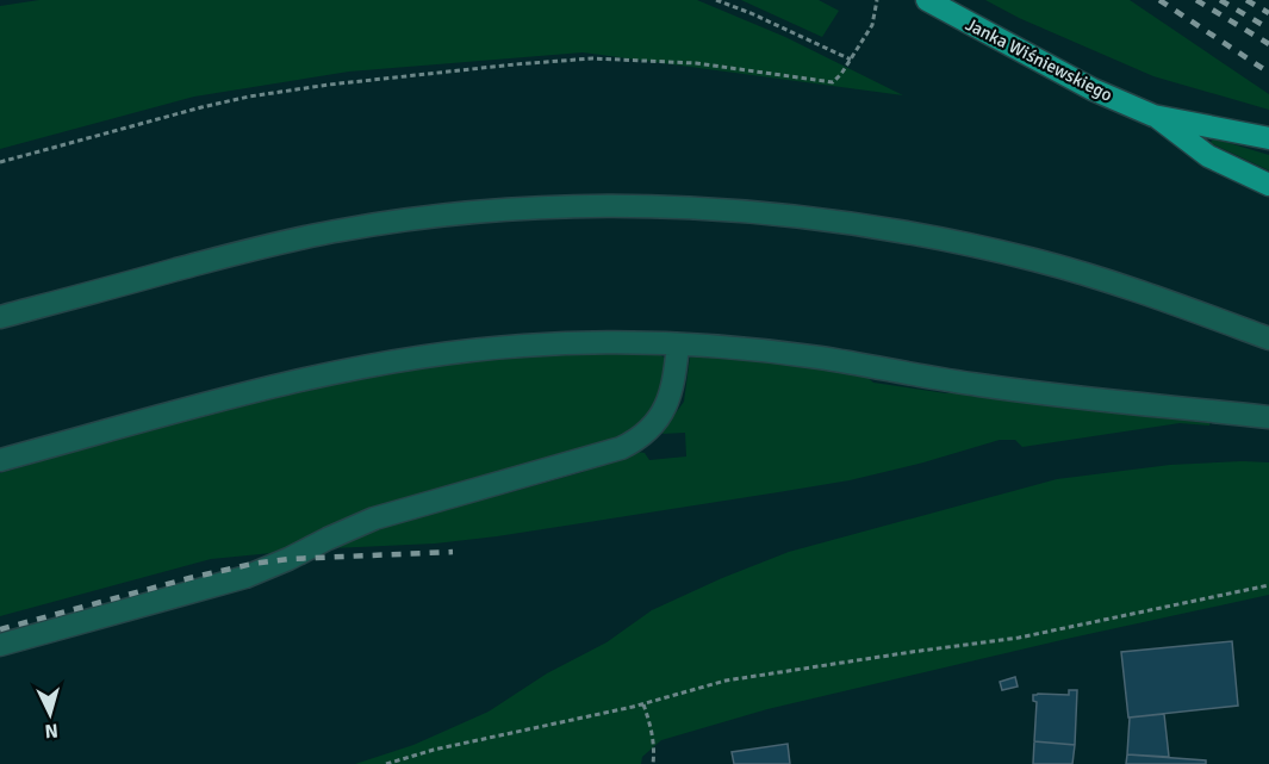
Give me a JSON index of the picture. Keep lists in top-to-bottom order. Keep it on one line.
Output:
{"streets":{"main road":["Janka Wiśniewskiego"]},"north":"bottom"}
